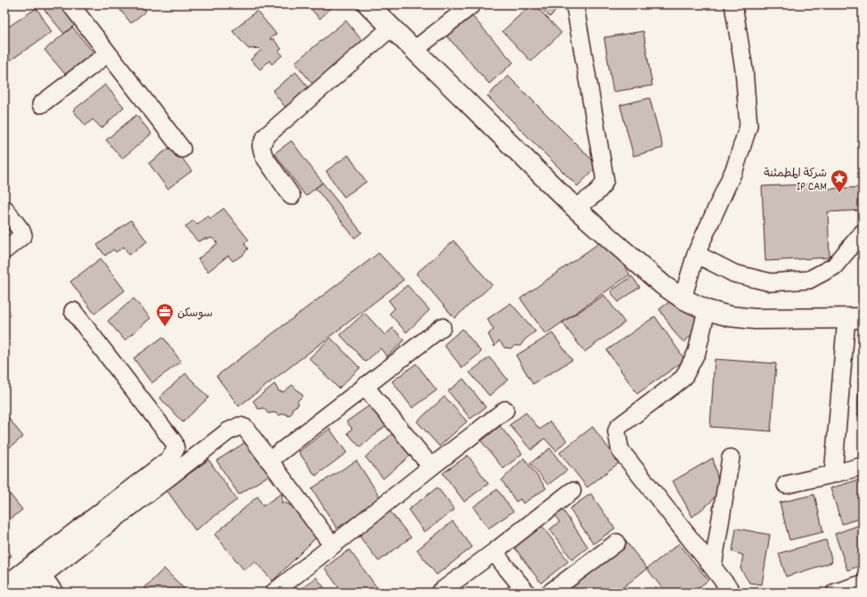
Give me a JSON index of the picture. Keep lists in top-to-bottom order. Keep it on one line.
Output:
{"places":{"place":["شركة المطمئنة IP CAM"],"office":["سوسكن"]}}
